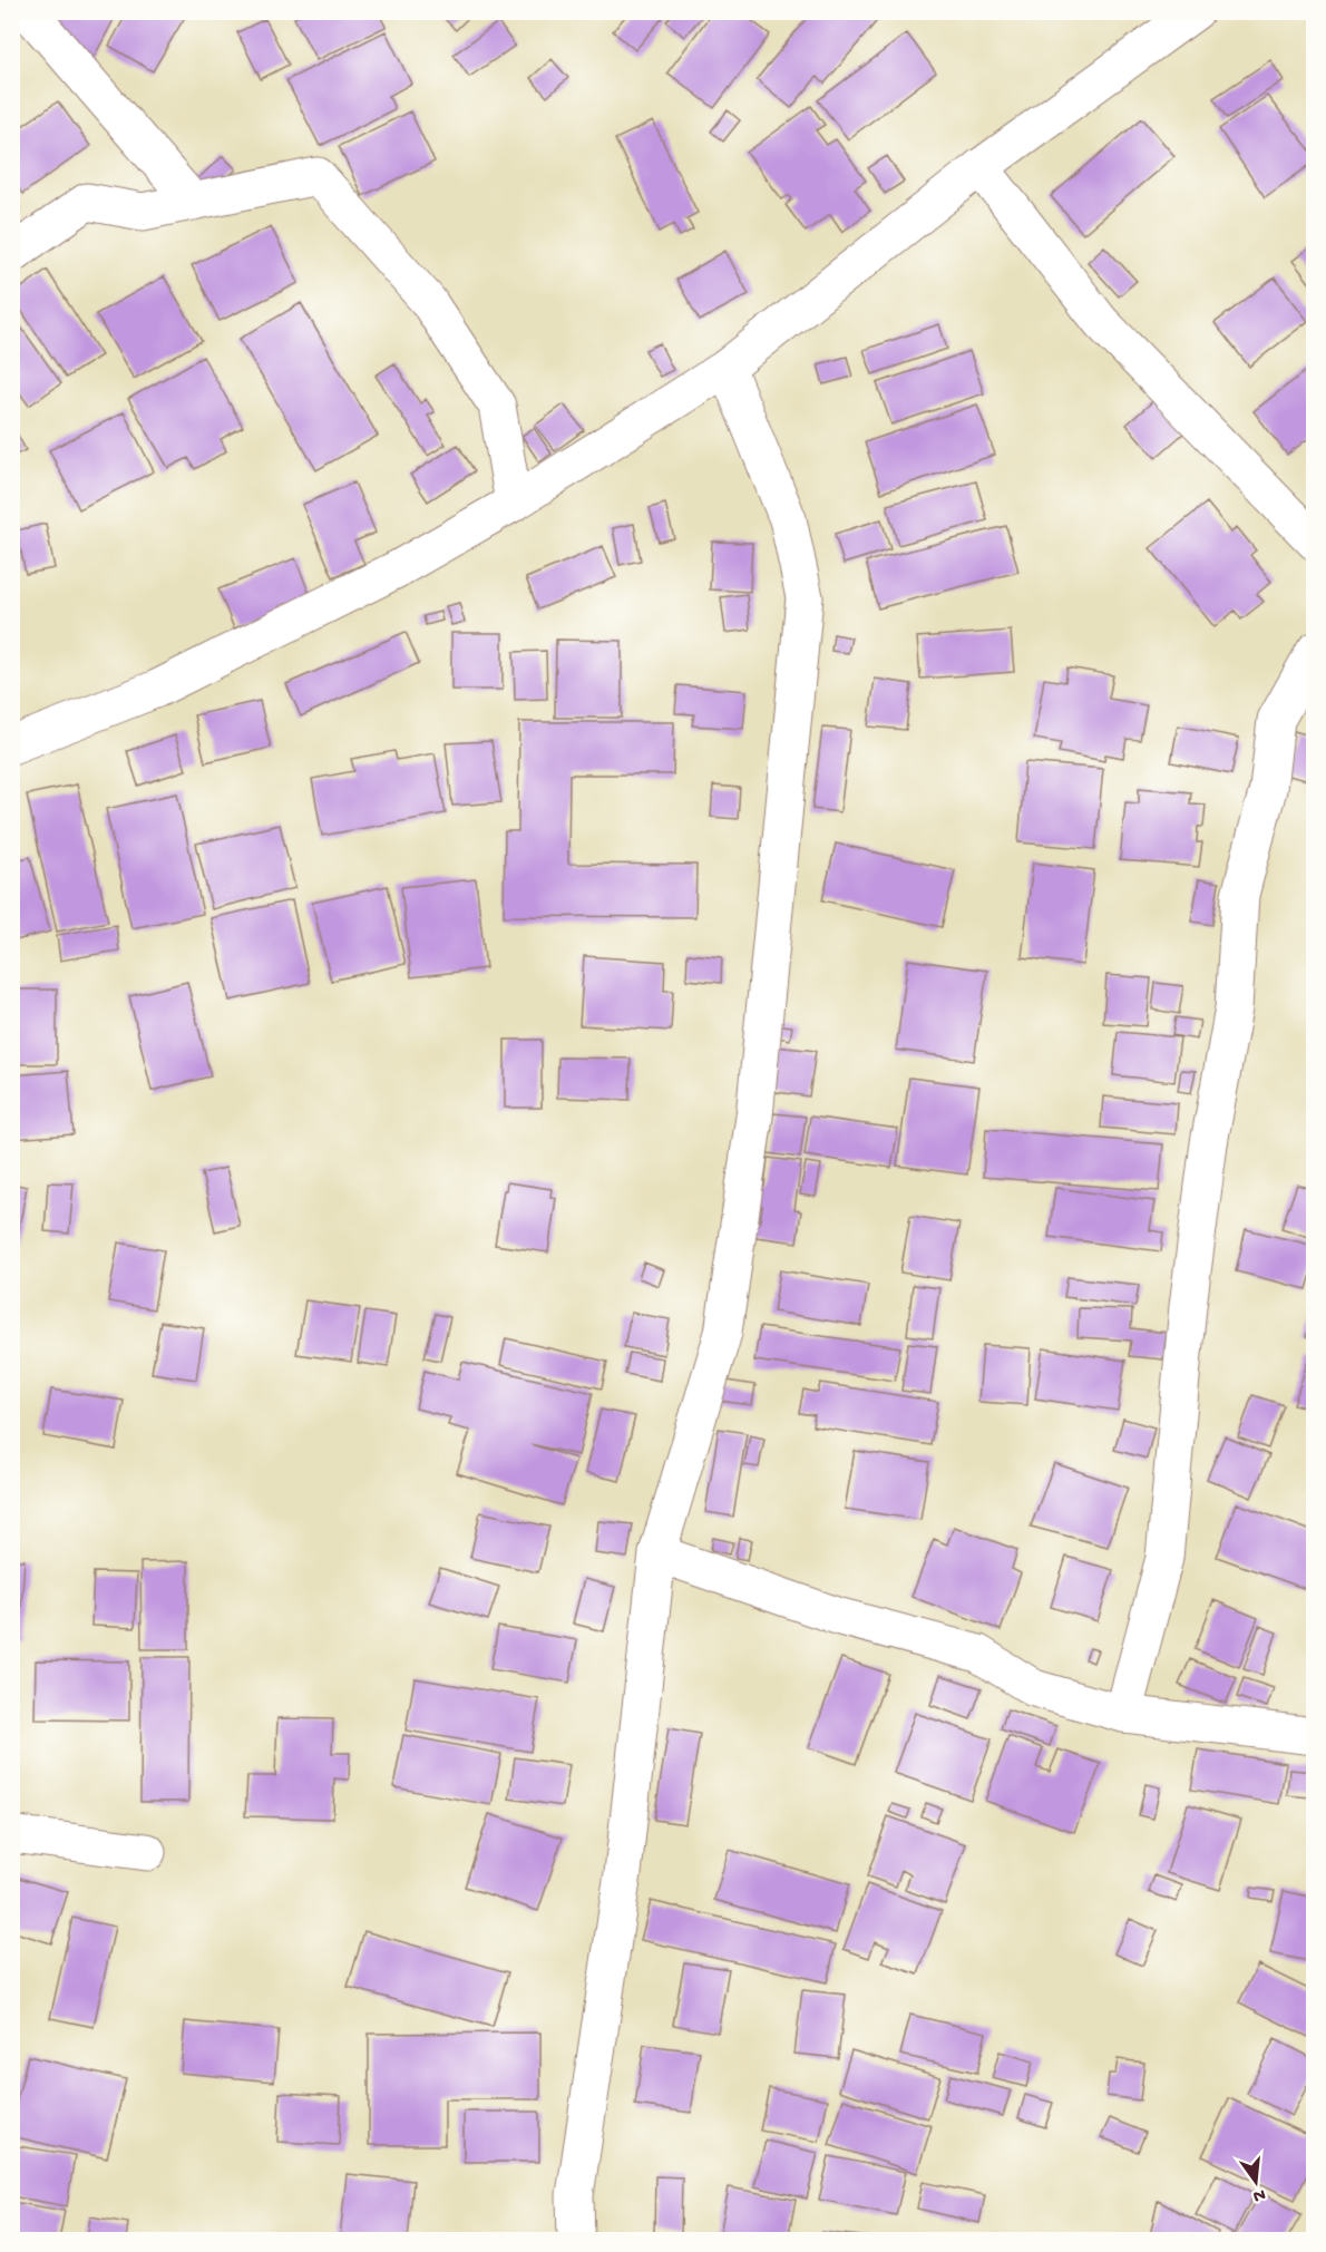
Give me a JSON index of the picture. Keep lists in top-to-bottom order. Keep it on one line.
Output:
{"north":"bottom"}
